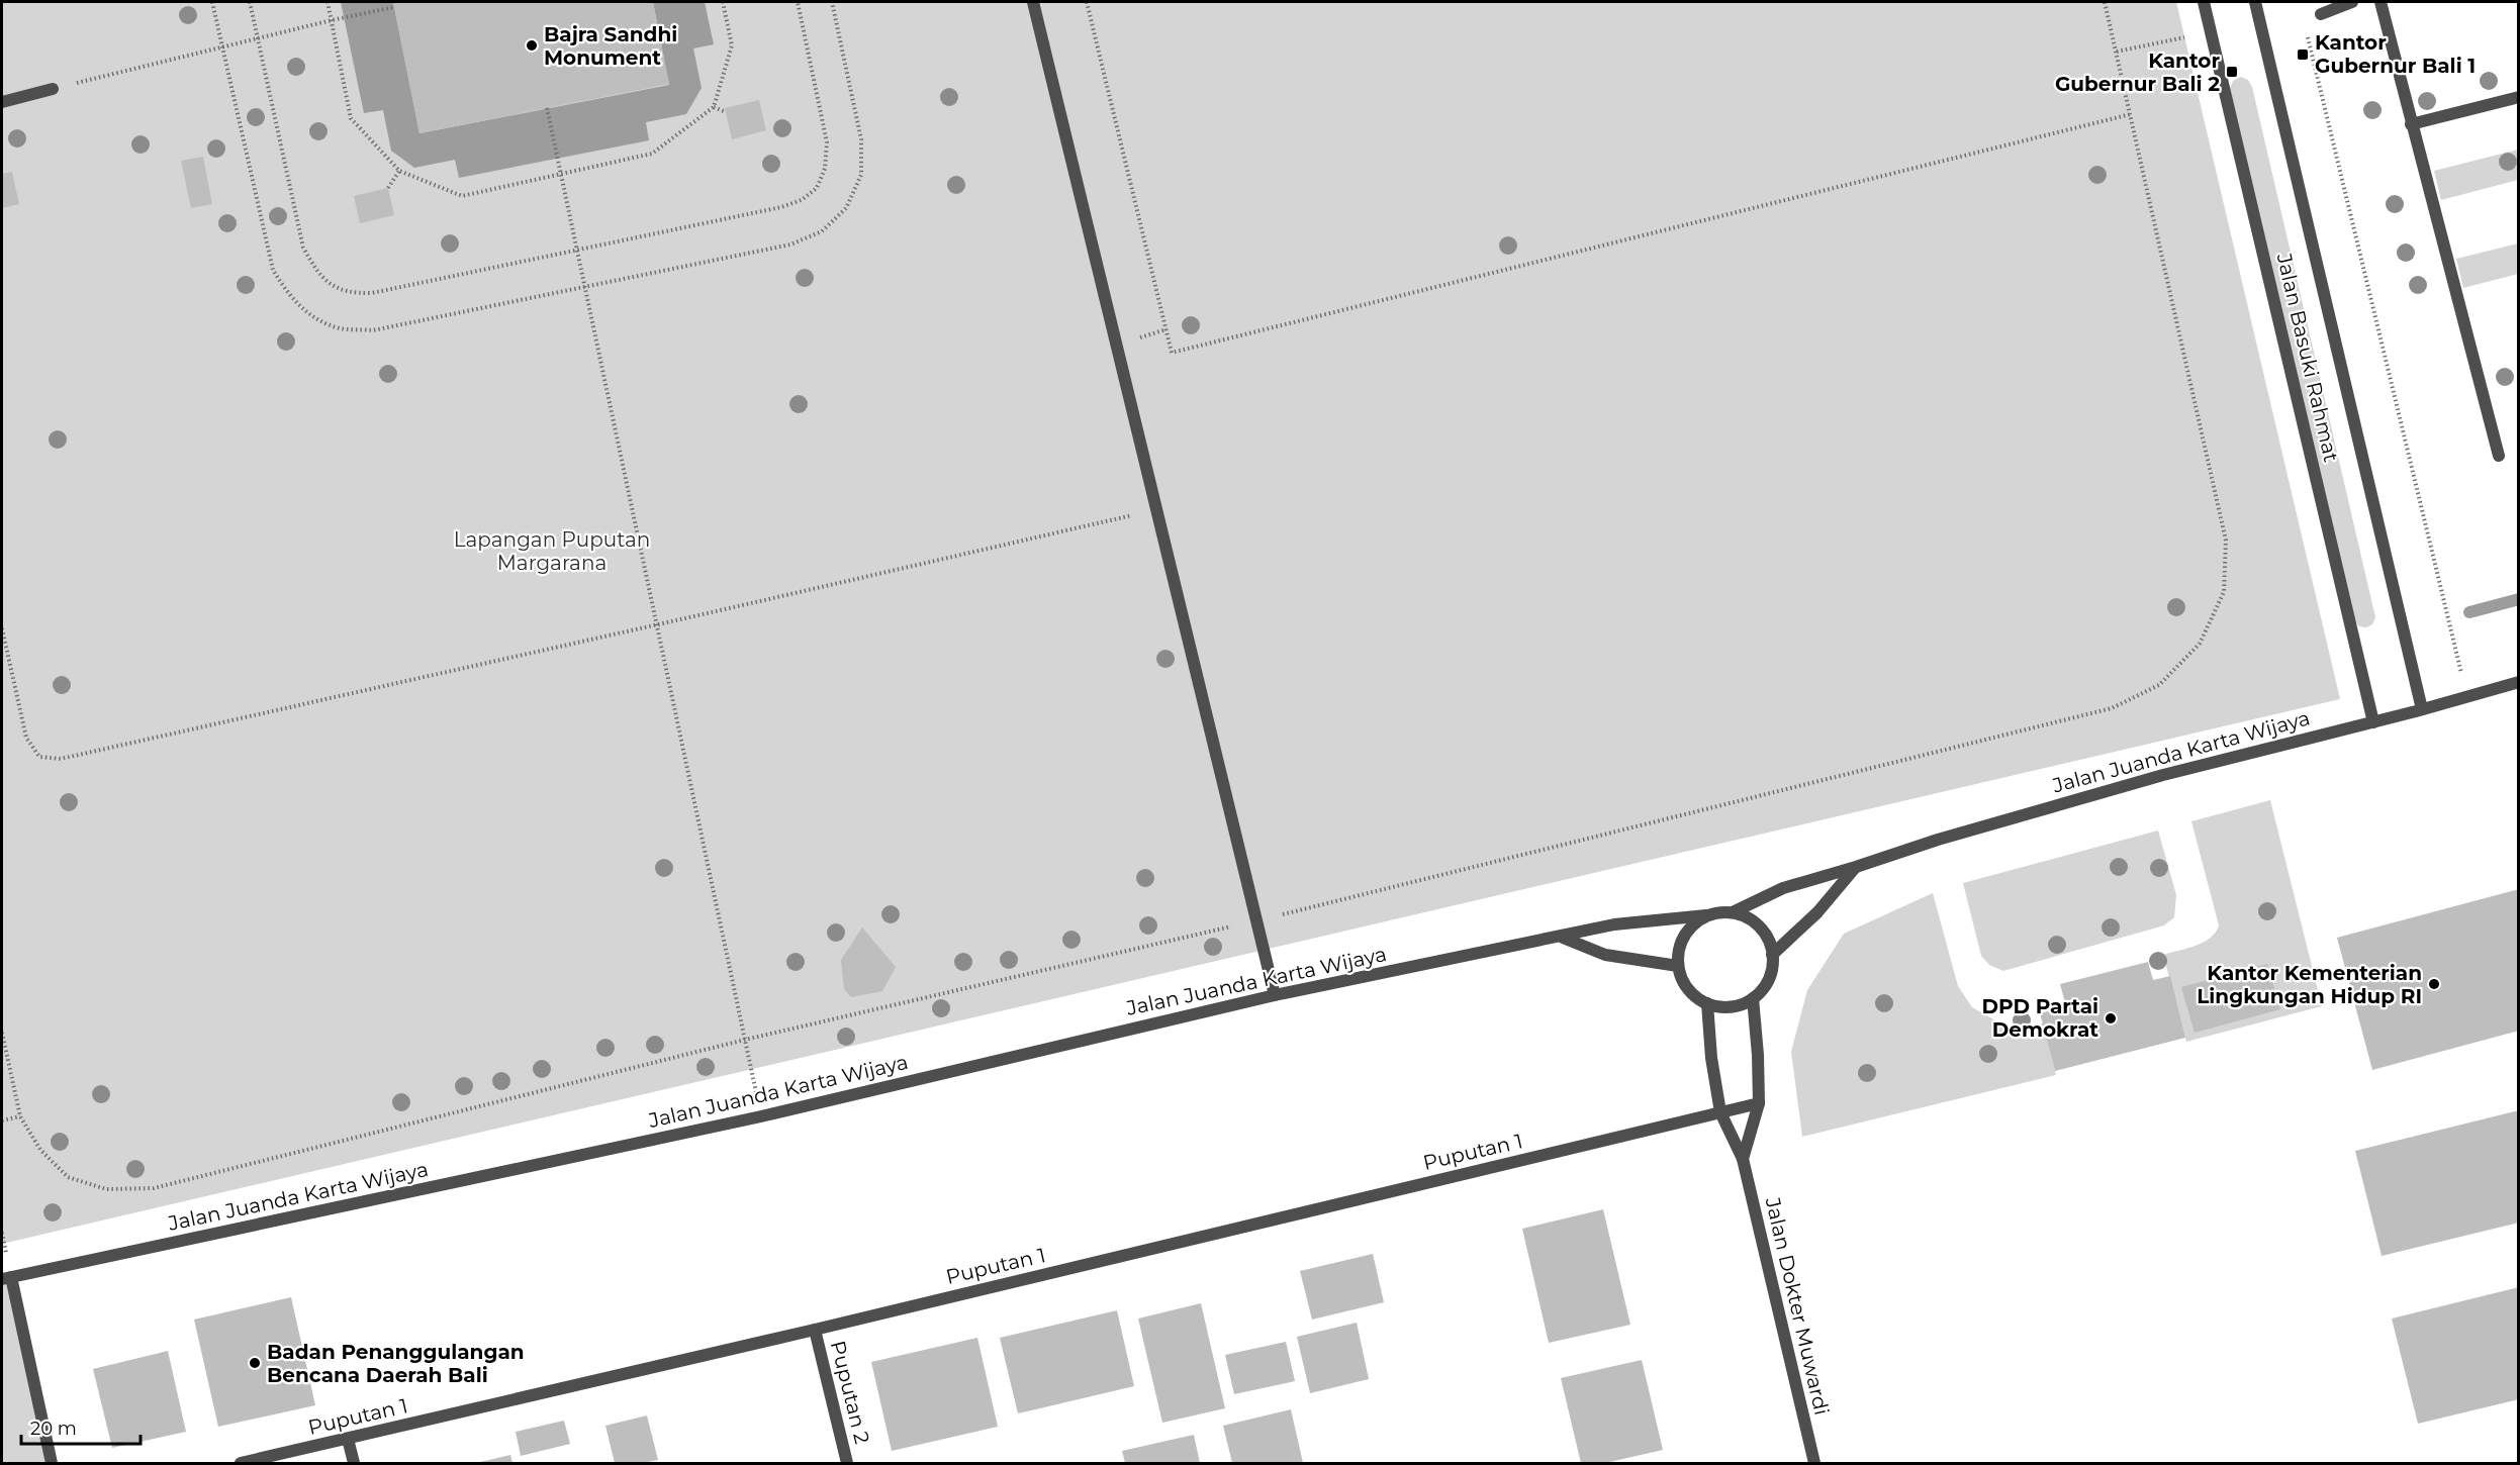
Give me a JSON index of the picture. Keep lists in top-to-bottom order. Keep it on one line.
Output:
{"streets":{"street":["Jalan Basuki Rahmat","Jalan Juanda Karta Wijaya","Puputan 1","Jalan Dokter Muwardi","Puputan 2"]},"crossings":[["Jalan Basuki Rahmat","Jalan Juanda Karta Wijaya"],["Jalan Juanda Karta Wijaya","Jalan Dokter Muwardi"],["Puputan 1","Jalan Dokter Muwardi"],["Puputan 1","Puputan 2"]],"parks":["Lapangan Puputan Margarana"],"places":{"other":["Bajra Sandhi Monument","Kantor Kementerian Lingkungan Hidup RI","DPD Partai Demokrat","Badan Penanggulangan Bencana Daerah Bali"],"transit":["Kantor Gubernur Bali 1","Kantor Gubernur Bali 2"]},"scale_bar":"20 m"}
